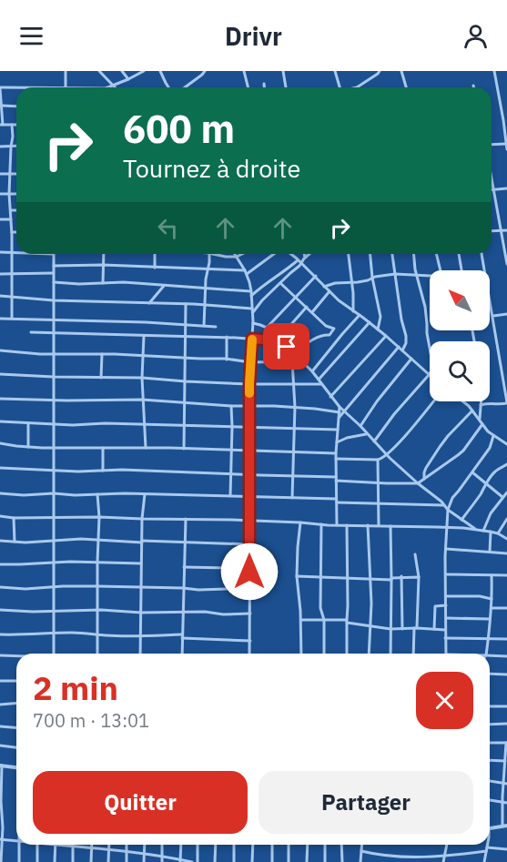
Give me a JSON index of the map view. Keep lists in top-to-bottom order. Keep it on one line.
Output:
{"north":"top left","page":{"header":"Drivr","turn":["600 m","Tournez à droite"],"heading":["2 min","700 m · 13:01"],"buttons":["Quitter","Partager"]}}
